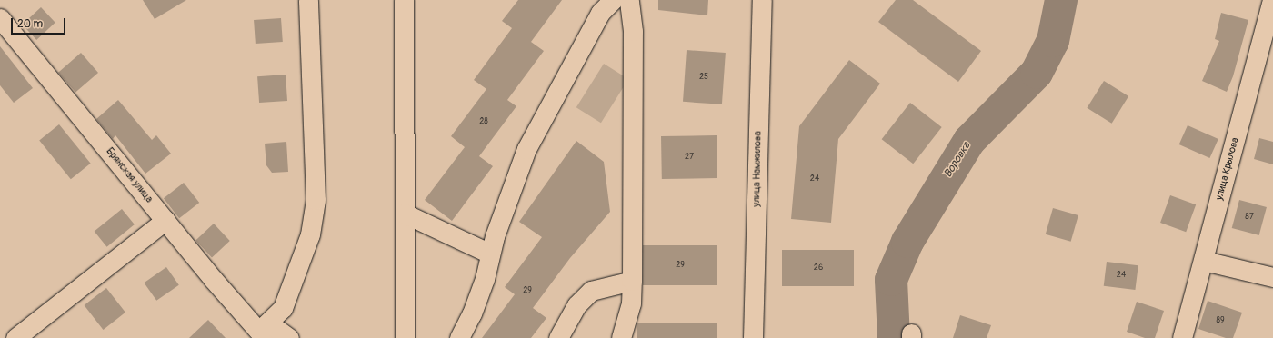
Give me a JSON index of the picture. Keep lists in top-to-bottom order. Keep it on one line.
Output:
{"streets":{"street":["улица Намжилова","улица Крылова","Брянская улица"]},"water":["Воровка"],"house_numbers":["25","28","27","24","87","29","26","24","29","89"],"scale_bar":"20 m"}
